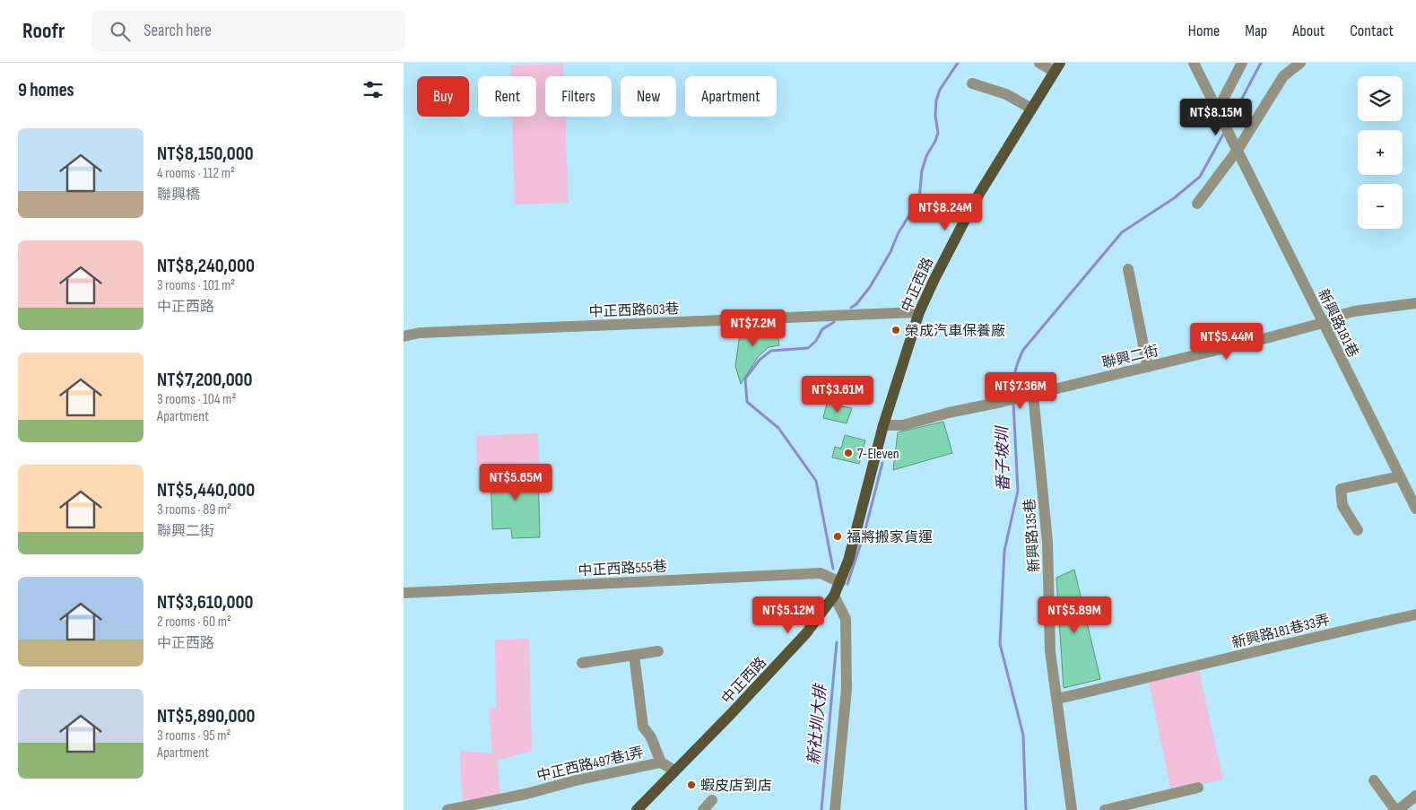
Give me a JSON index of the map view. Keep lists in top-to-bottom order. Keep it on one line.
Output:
{"streets":{"main road":["中正西路"],"street":["中正西路603巷","新興路181巷","聯興二街","新興路135巷","中正西路555巷","新興路181巷33弄","中正西路497巷1弄"]},"crossings":[["中正西路","中正西路603巷"],["中正西路","聯興二街"],["中正西路","中正西路555巷"],["新興路181巷","聯興二街"],["聯興二街","新興路135巷"],["新興路135巷","新興路181巷33弄"]],"water":["番子坡圳","新社圳大排"],"places":["榮成汽車保養廠","7-Eleven","福將搬家貨運","蝦皮店到店"],"page":{"header":"Roofr","search":"Search here","nav":["Home","Map","About","Contact"],"heading":"9 homes","map_buttons":["+","−"],"chip":["Buy","Rent","Filters","New","Apartment"],"price":["NT$8.15M","NT$8.24M","NT$7.2M","NT$5.44M","NT$7.36M","NT$3.61M","NT$5.65M","NT$5.12M","NT$5.89M"],"list":[{"name":"NT$8,150,000","note":"4 rooms · 112 m² · 聯興橋"},{"name":"NT$8,240,000","note":"3 rooms · 101 m² · 中正西路"},{"name":"NT$7,200,000","note":"3 rooms · 104 m² · Apartment"},{"name":"NT$5,440,000","note":"3 rooms · 89 m² · 聯興二街"},{"name":"NT$3,610,000","note":"2 rooms · 60 m² · 中正西路"},{"name":"NT$5,890,000","note":"3 rooms · 95 m² · Apartment"}]}}
